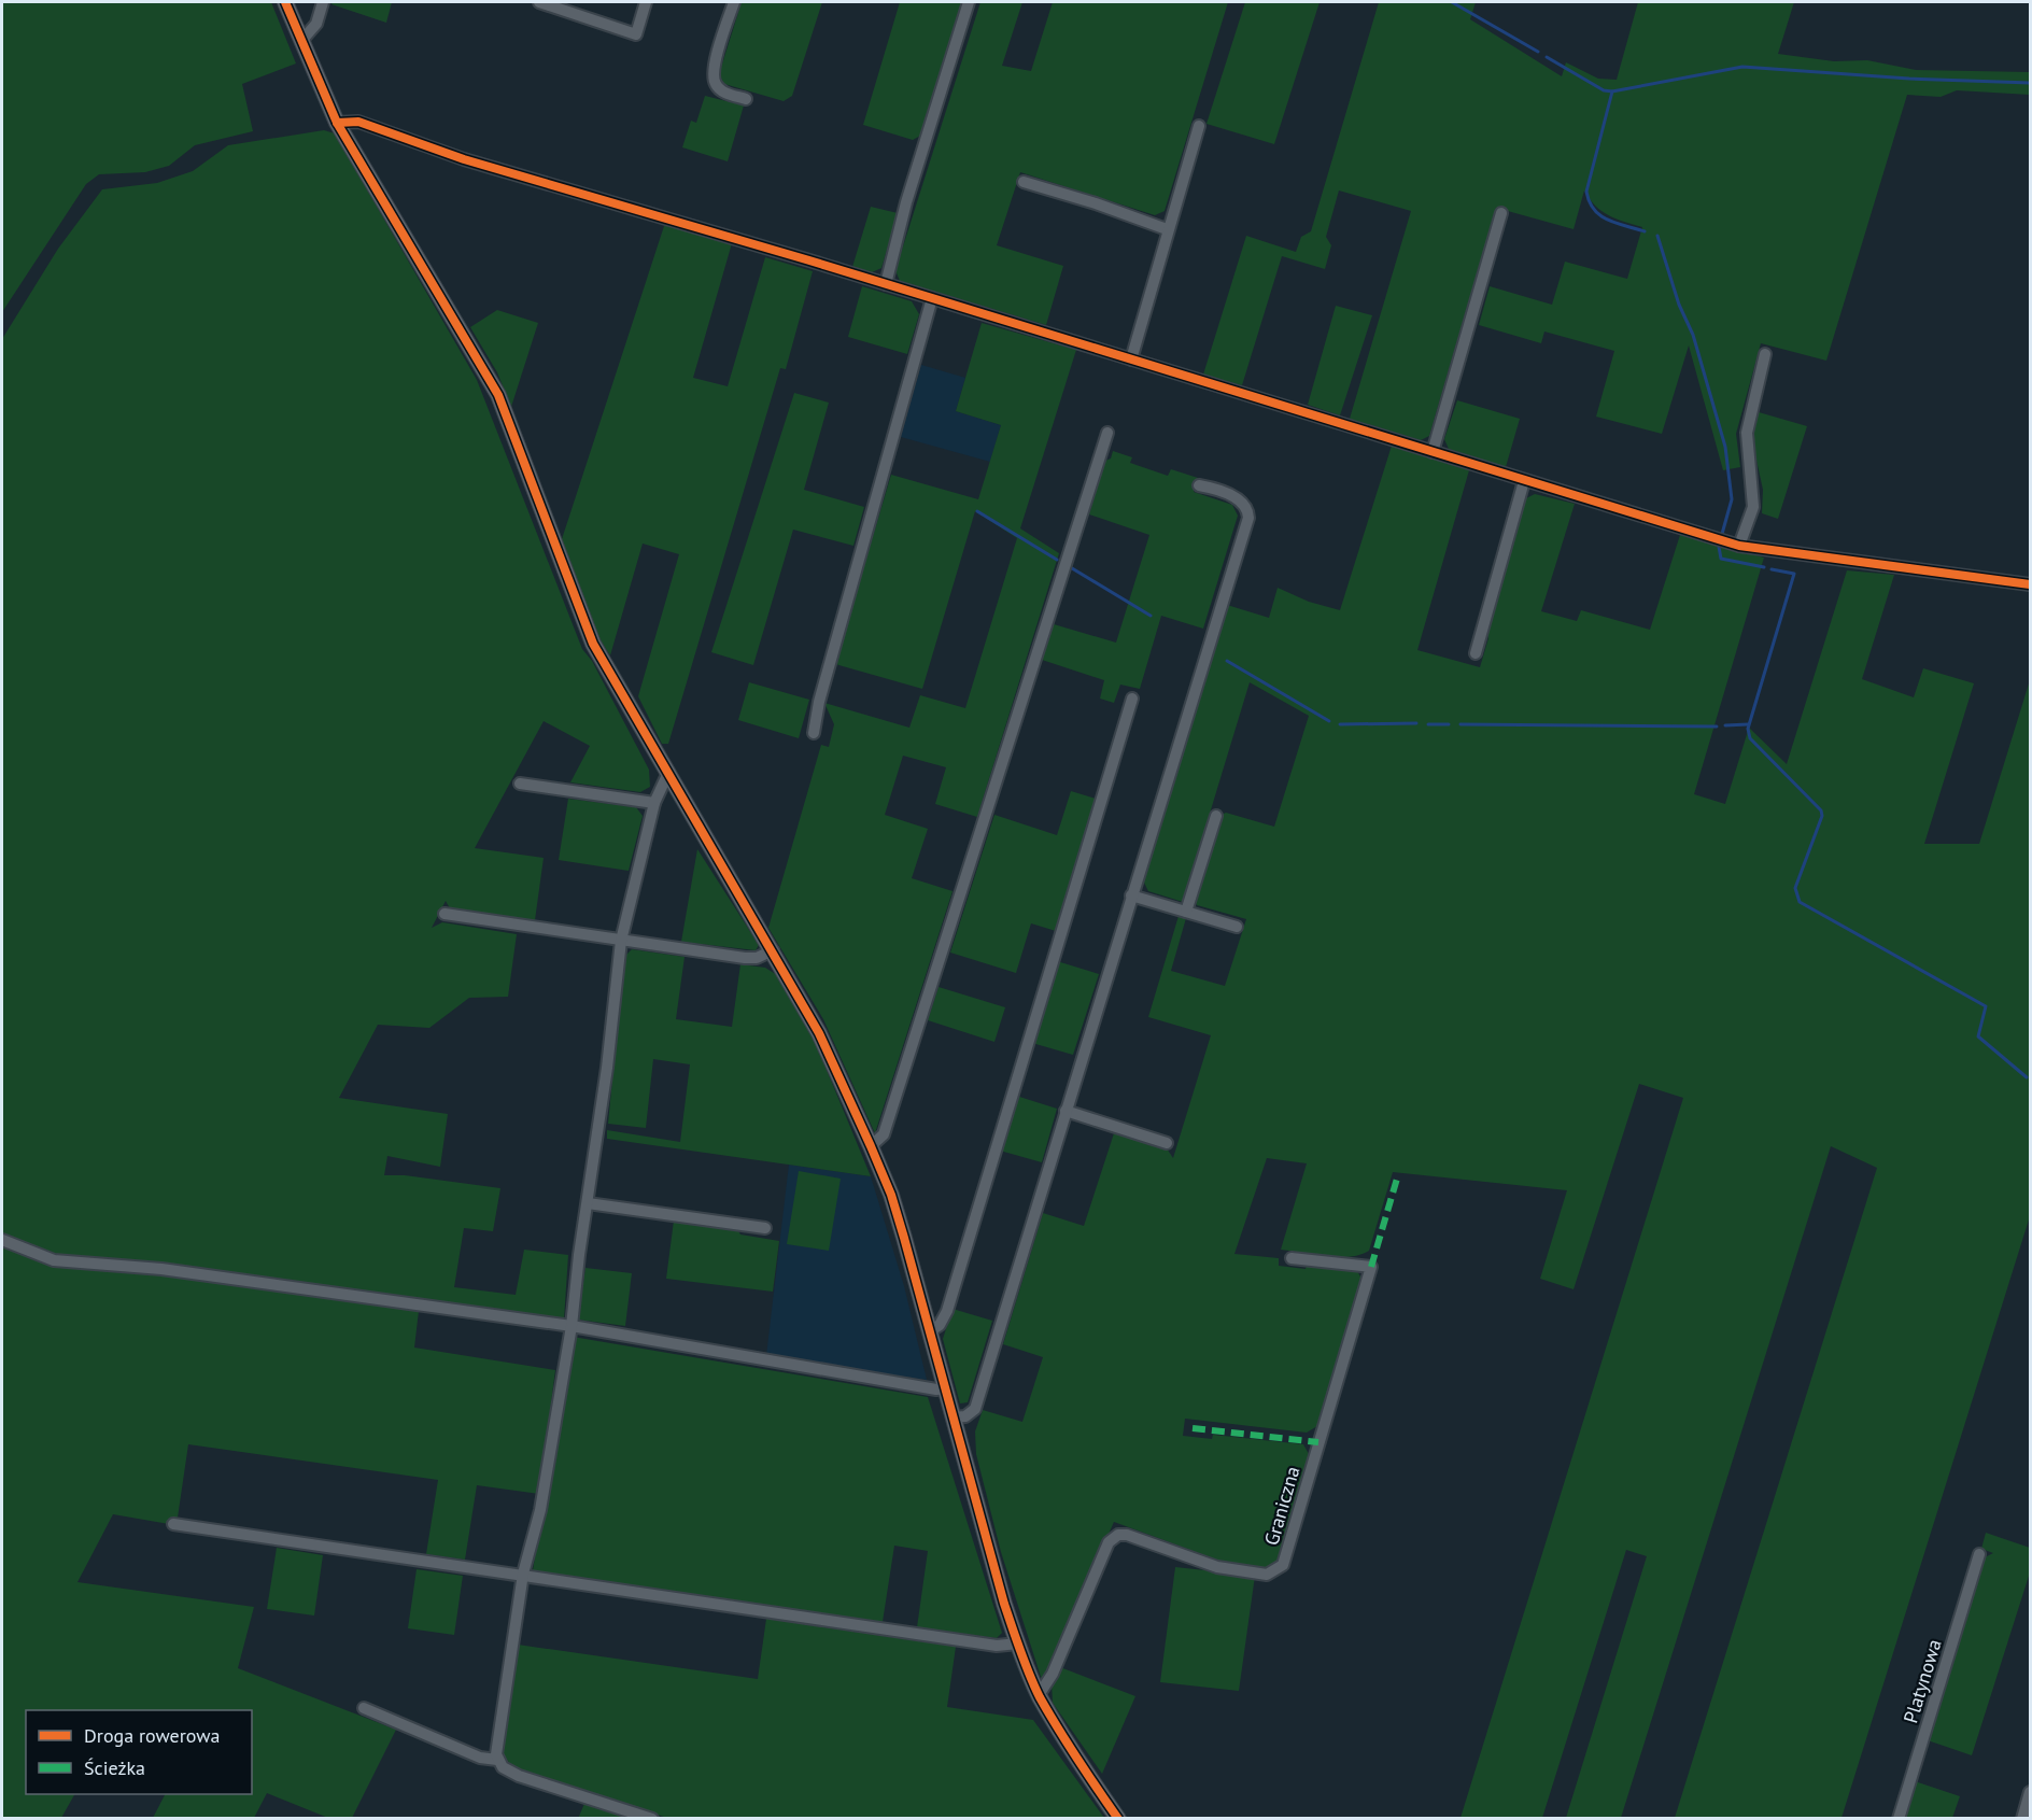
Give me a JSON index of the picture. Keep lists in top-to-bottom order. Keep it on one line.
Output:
{"streets":{"street":["Graniczna","Platynowa"]},"legend":["Droga rowerowa","Ścieżka"]}
